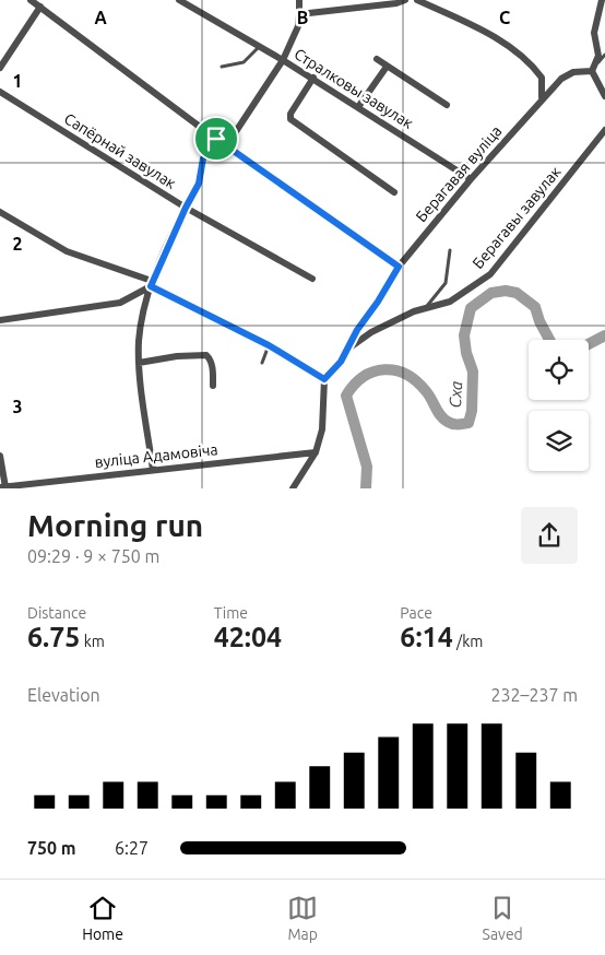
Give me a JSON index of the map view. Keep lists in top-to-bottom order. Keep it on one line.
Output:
{"streets":{"street":["Стралковы завулак","Сапёрнай завулак","Берагавая вуліца","Берагавы завулак","вуліца Адамовіча"]},"crossings":[["Стралковы завулак","Берагавая вуліца"],["Берагавая вуліца","Берагавы завулак"]],"water":["Сха"],"page":{"heading":["Morning run","09:29 · 9 × 750 m"],"stats":[["Distance","6.75 km"],["Time","42:04"],["Pace","6:14 /km"]],"chart":["Elevation","232–237 m"],"list":[{"name":"750 m","note":"6:27"}],"tabs":["Home","Map","Saved"]},"grid":{"columns":["A","B","C"],"rows":["1","2","3"]}}
